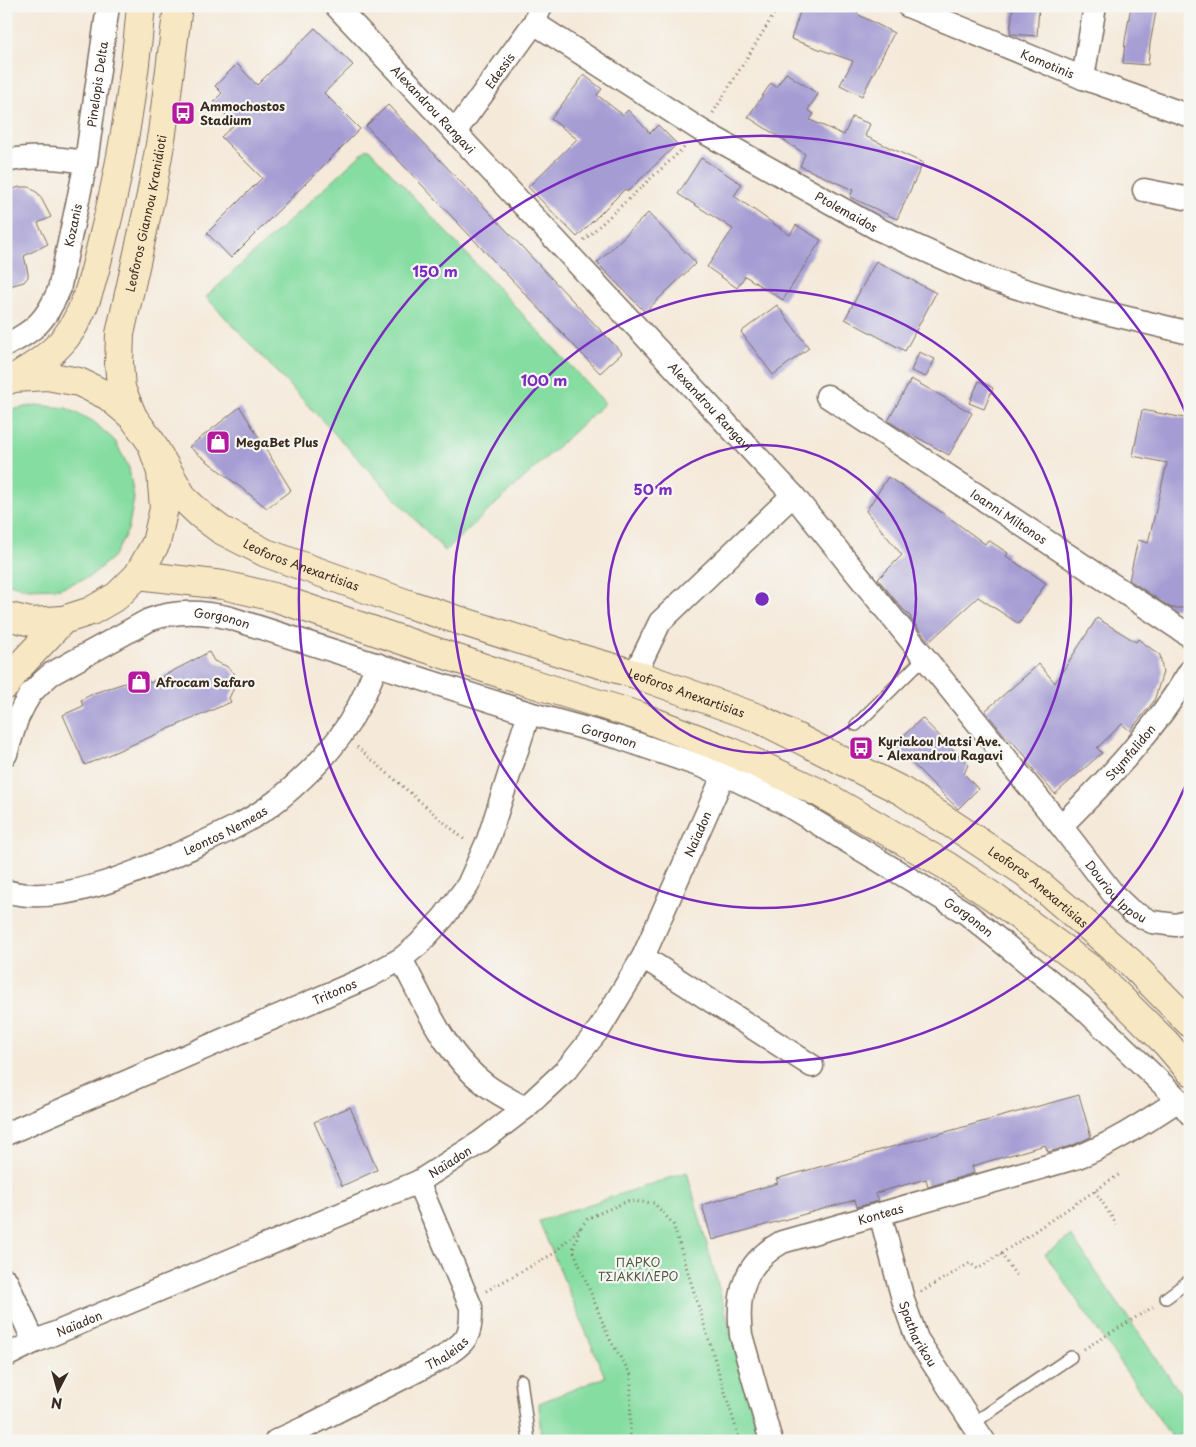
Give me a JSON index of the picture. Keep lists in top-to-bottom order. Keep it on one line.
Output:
{"streets":{"main road":["Leoforos Giannou Kranidioti","Leoforos Anexartisias"],"street":["Komotinis","Edessis","Pinelopis Delta","Alexandrou Rangavi","Ptolemaidos","Kozanis","Ioanni Miltonos","Gorgonon","Stymfalidon","Leontos Nemeas","Naïadon","Douriou Ippou","Tritonos","Konteas","Spatharikou","Thaleias"]},"crossings":[["Edessis","Alexandrou Rangavi"],["Edessis","Ptolemaidos"],["Pinelopis Delta","Kozanis"],["Alexandrou Rangavi","Stymfalidon"],["Alexandrou Rangavi","Douriou Ippou"],["Gorgonon","Leontos Nemeas"],["Gorgonon","Naïadon"],["Gorgonon","Tritonos"],["Gorgonon","Konteas"],["Stymfalidon","Douriou Ippou"],["Naïadon","Thaleias"],["Konteas","Spatharikou"]],"parks":["ΠΑΡΚΟ ΤΣΙΑΚΚΙΛΕΡΟ"],"places":{"bus stop":["Ammochostos Stadium","Kyriakou Matsi Ave. - Alexandrou Ragavi"],"shop":["MegaBet Plus","Afrocam Safaro"]},"north":"bottom","rings":["150 m","100 m","50 m"]}
